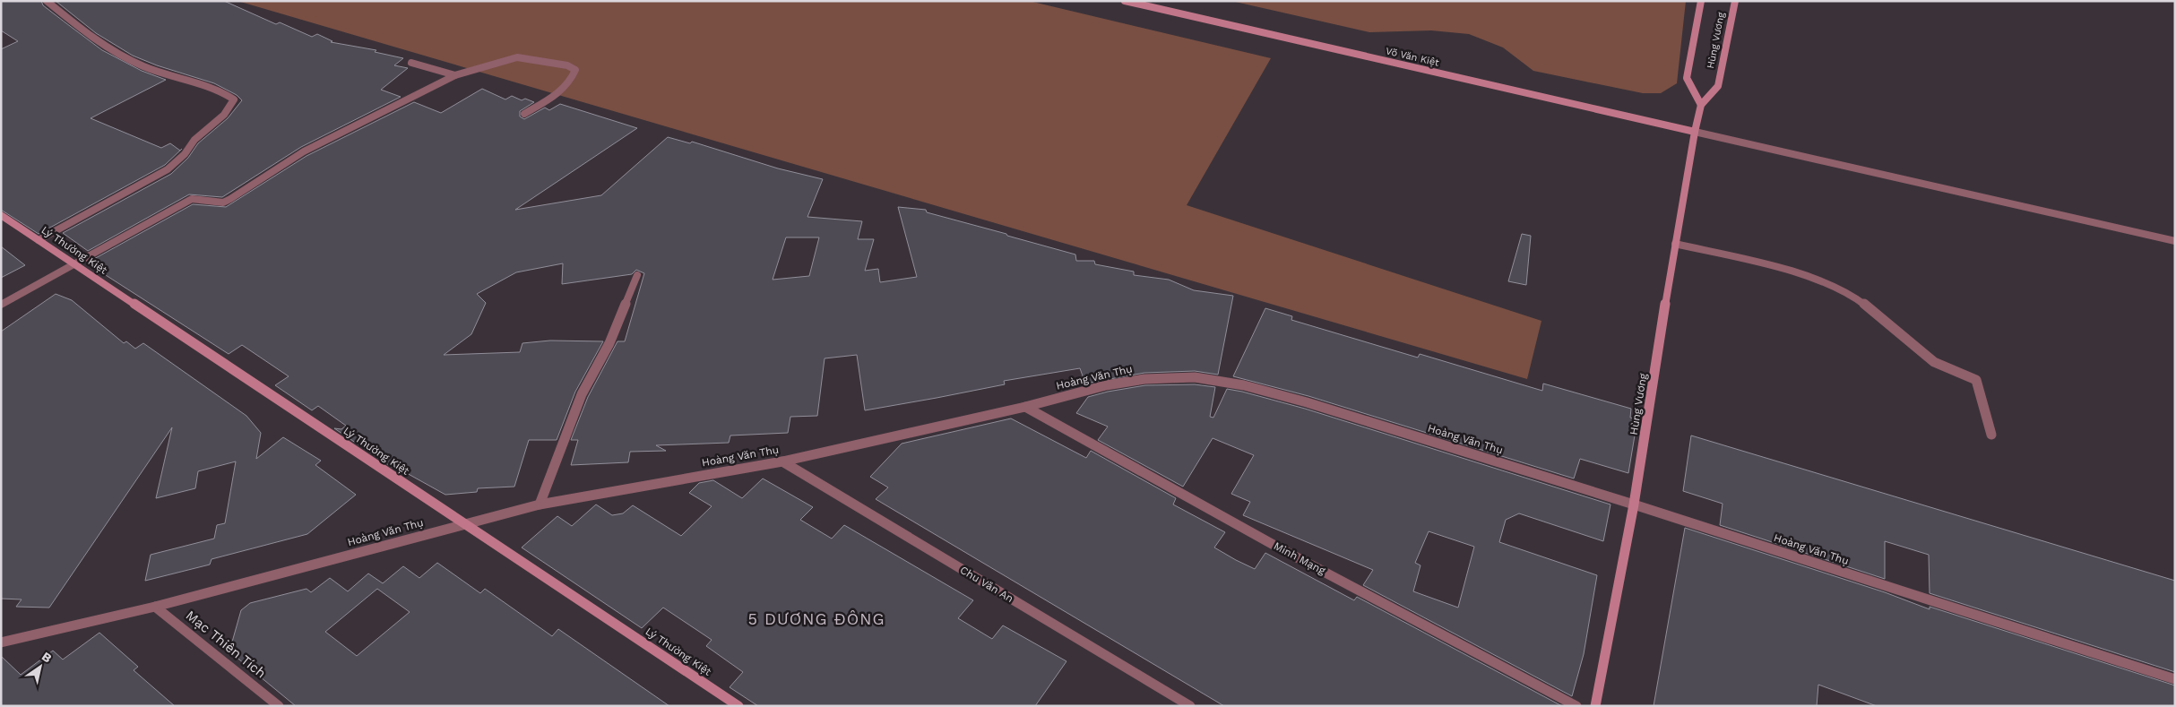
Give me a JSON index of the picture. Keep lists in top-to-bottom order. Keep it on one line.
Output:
{"streets":{"street":["Hùng Vương","Võ Văn Kiệt","Lý Thường Kiệt","Hoàng Văn Thụ","Minh Mạng","Chu Văn An","Mạc Thiên Tích"]},"crossings":[["Hùng Vương","Võ Văn Kiệt"],["Hùng Vương","Hoàng Văn Thụ"],["Lý Thường Kiệt","Hoàng Văn Thụ"],["Hoàng Văn Thụ","Minh Mạng"],["Hoàng Văn Thụ","Chu Văn An"],["Hoàng Văn Thụ","Mạc Thiên Tích"]],"districts":["5 DƯƠNG ĐÔNG"],"north":"top right"}
